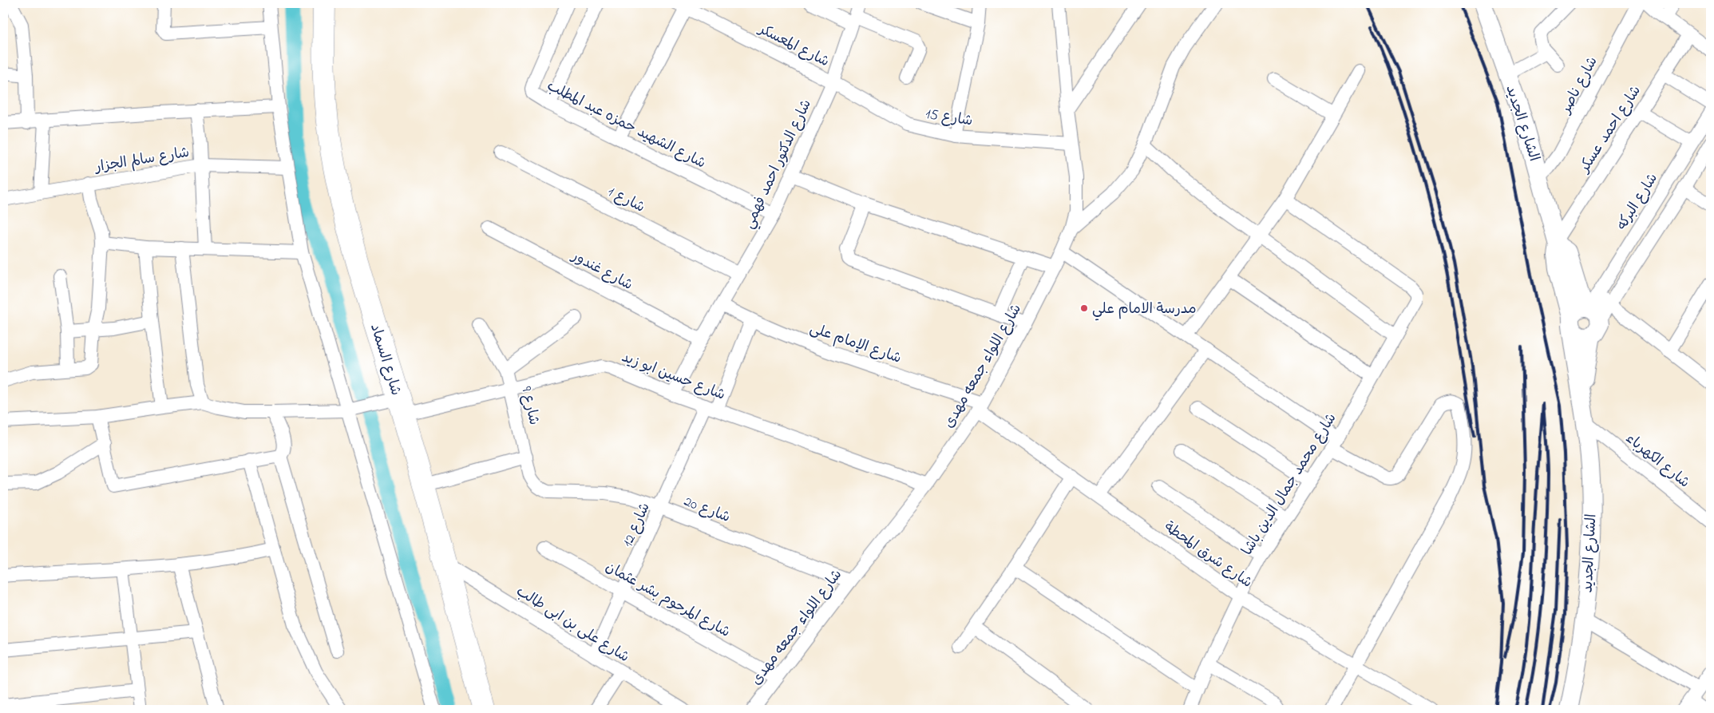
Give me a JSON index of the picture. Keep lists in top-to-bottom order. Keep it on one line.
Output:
{"streets":{"highway":["شارع السماد"],"street":["شارع المعسكر","شارع ناصر","شارع 15","الشارع الجديد","شارع الشهيد حمزه عبد المطلب","شارع احمد عسكر","شارع سالم الجزار","شارع الدكتور احمد فهمي","شارع 1","شارع البركه","شارع غندور","شارع الإمام على","شارع اللواء جمعه مهدى","شارع حسين ابو زيد","شارع 9","شارع الكهرباء","شارع محمد جمال الدين باشا","شارع 20","شارع 12","شارع شرق المحطة","شارع المرحوم بشر عثمان","شارع على بن ابى طالب"]},"crossings":[["شارع المعسكر","شارع 15"],["شارع المعسكر","شارع الدكتور احمد فهمي"],["شارع ناصر","الشارع الجديد"],["شارع 15","شارع الدكتور احمد فهمي"],["شارع 15","شارع اللواء جمعه مهدى"],["الشارع الجديد","شارع احمد عسكر"],["الشارع الجديد","شارع البركه"],["الشارع الجديد","شارع الكهرباء"],["شارع الشهيد حمزه عبد المطلب","شارع الدكتور احمد فهمي"],["شارع الدكتور احمد فهمي","شارع 1"],["شارع الدكتور احمد فهمي","شارع غندور"],["شارع الدكتور احمد فهمي","شارع الإمام على"],["شارع الدكتور احمد فهمي","شارع حسين ابو زيد"],["شارع الإمام على","شارع اللواء جمعه مهدى"],["شارع الإمام على","شارع 12"],["شارع الإمام على","شارع شرق المحطة"],["شارع السماد","شارع حسين ابو زيد"],["شارع السماد","شارع على بن ابى طالب"],["شارع اللواء جمعه مهدى","شارع حسين ابو زيد"],["شارع اللواء جمعه مهدى","شارع 20"],["شارع اللواء جمعه مهدى","شارع شرق المحطة"],["شارع اللواء جمعه مهدى","شارع المرحوم بشر عثمان"],["شارع حسين ابو زيد","شارع 9"],["شارع حسين ابو زيد","شارع 12"],["شارع 9","شارع 20"],["شارع محمد جمال الدين باشا","شارع شرق المحطة"],["شارع 20","شارع 12"],["شارع 12","شارع المرحوم بشر عثمان"],["شارع 12","شارع على بن ابى طالب"]],"places":["مدرسة الامام علي"]}
